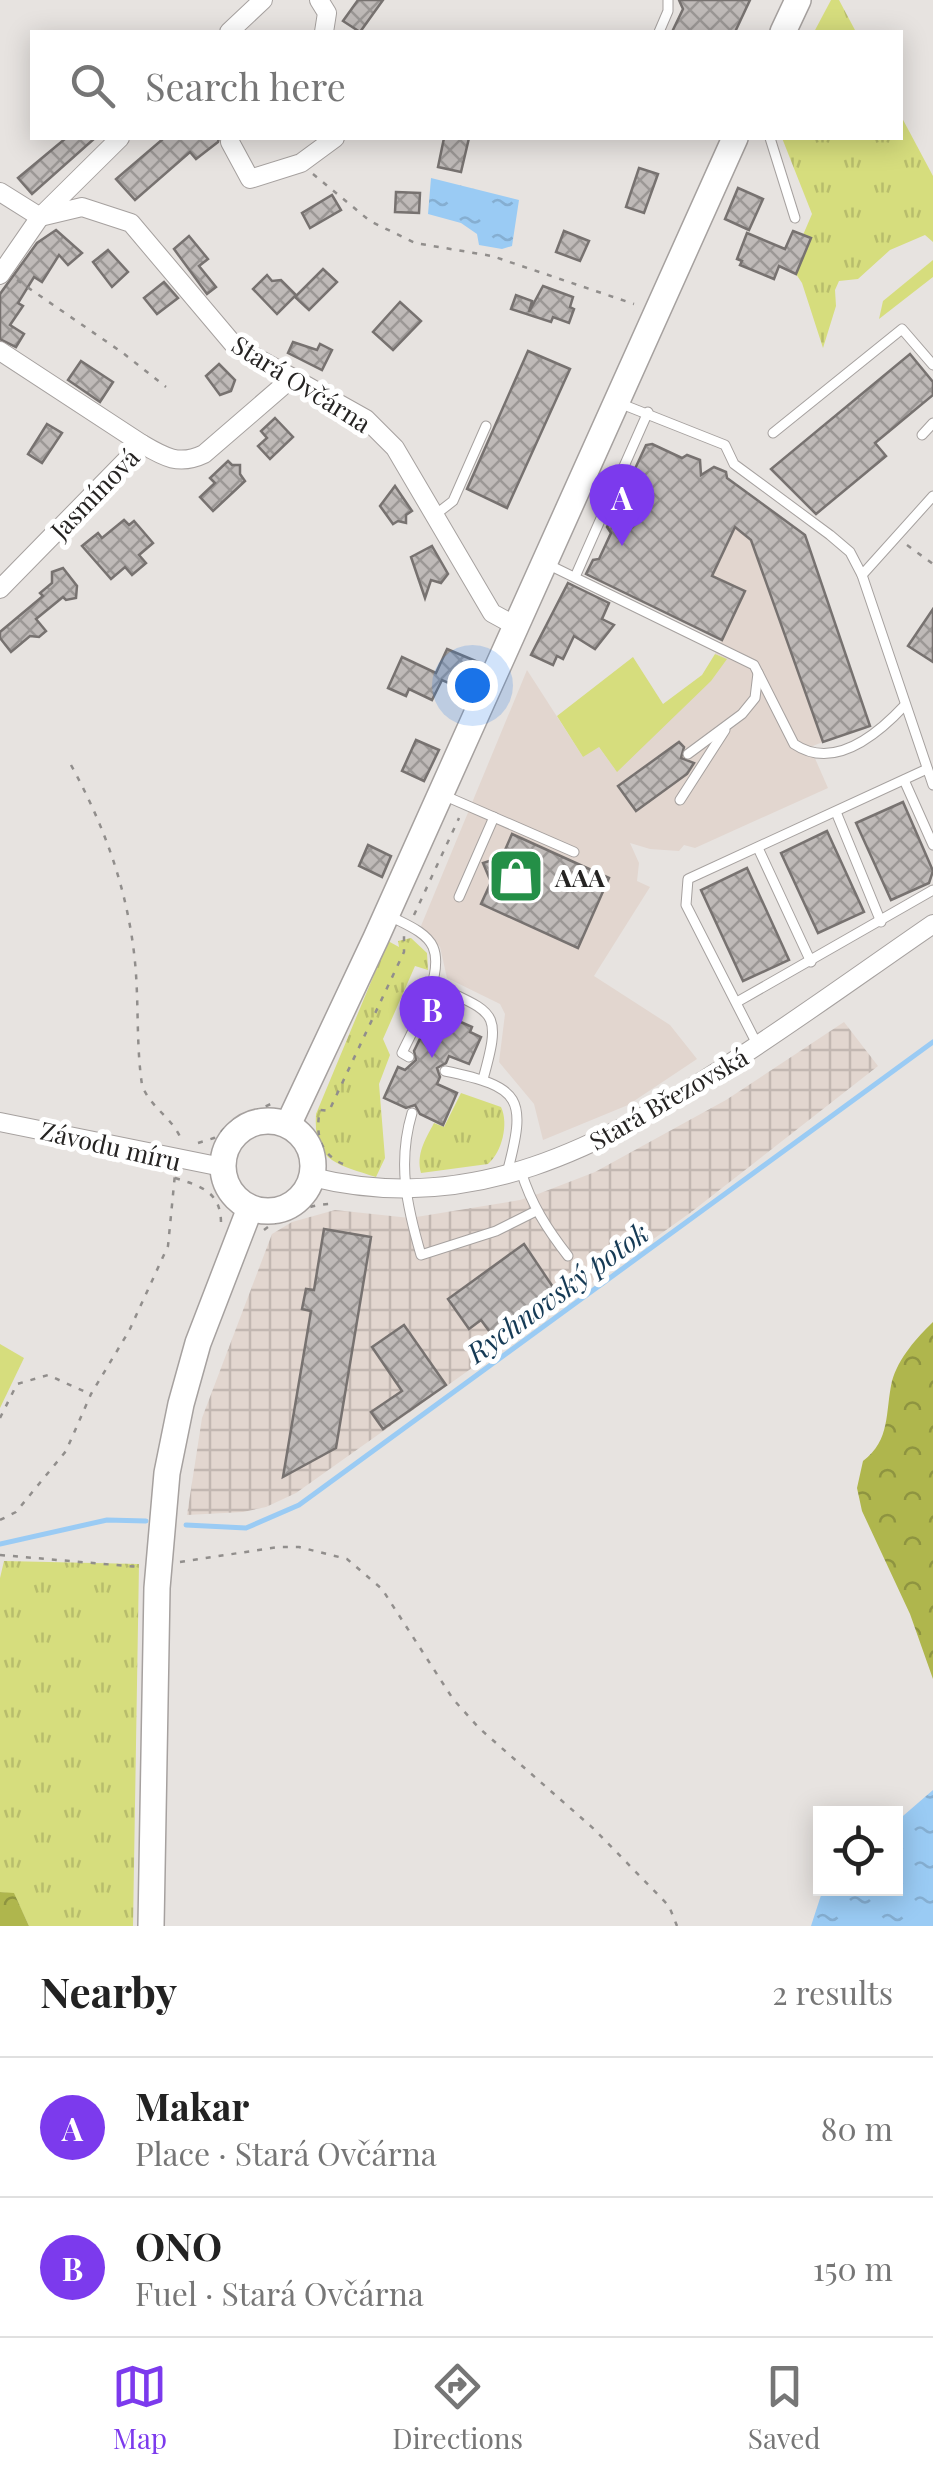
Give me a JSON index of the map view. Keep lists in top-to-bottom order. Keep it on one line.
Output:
{"streets":{"street":["Stará Ovčárna","Jasmínová","Stará Březovská","Závodu míru"]},"crossings":[["Stará Ovčárna","Jasmínová"],["Stará Březovská","Závodu míru"]],"water":["Rychnovský potok"],"places":{"shop":["AAA"]},"page":{"search":"Search here","pins":["A","B"],"heading":["Nearby","2 results"],"list":[{"mark":"A","name":"Makar","note":"Place · Stará Ovčárna","value":"80 m"},{"mark":"B","name":"ONO","note":"Fuel · Stará Ovčárna","value":"150 m"}],"nav":["Map","Directions","Saved"]}}
